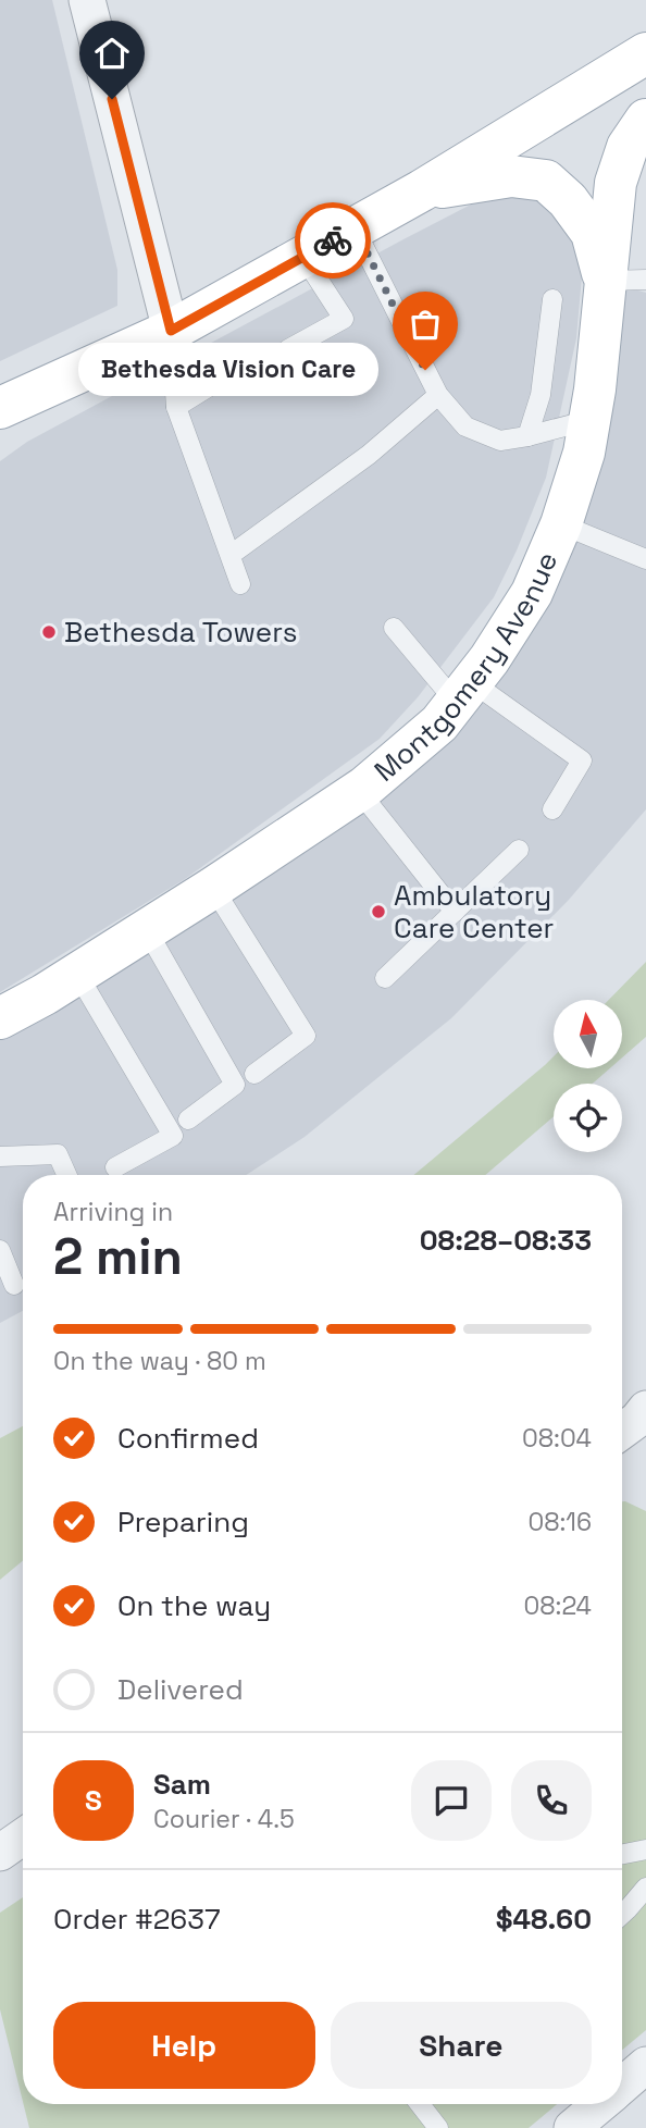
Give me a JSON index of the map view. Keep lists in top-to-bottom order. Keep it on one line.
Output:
{"streets":{"main road":["Montgomery Avenue"]},"places":["Bethesda Vision Care","Bethesda Towers","Ambulatory Care Center"],"north":"top","page":{"bubble":"Bethesda Vision Care","heading":["2 min","Arriving in","08:28–08:33"],"panel":["Sam","Courier · 4.5","Order #2637","$48.60"],"bar":"On the way · 80 m","list":[["Confirmed","08:04"],["Preparing","08:16"],["On the way","08:24"],"Delivered"],"round":"S","buttons":["Help","Share"]}}
